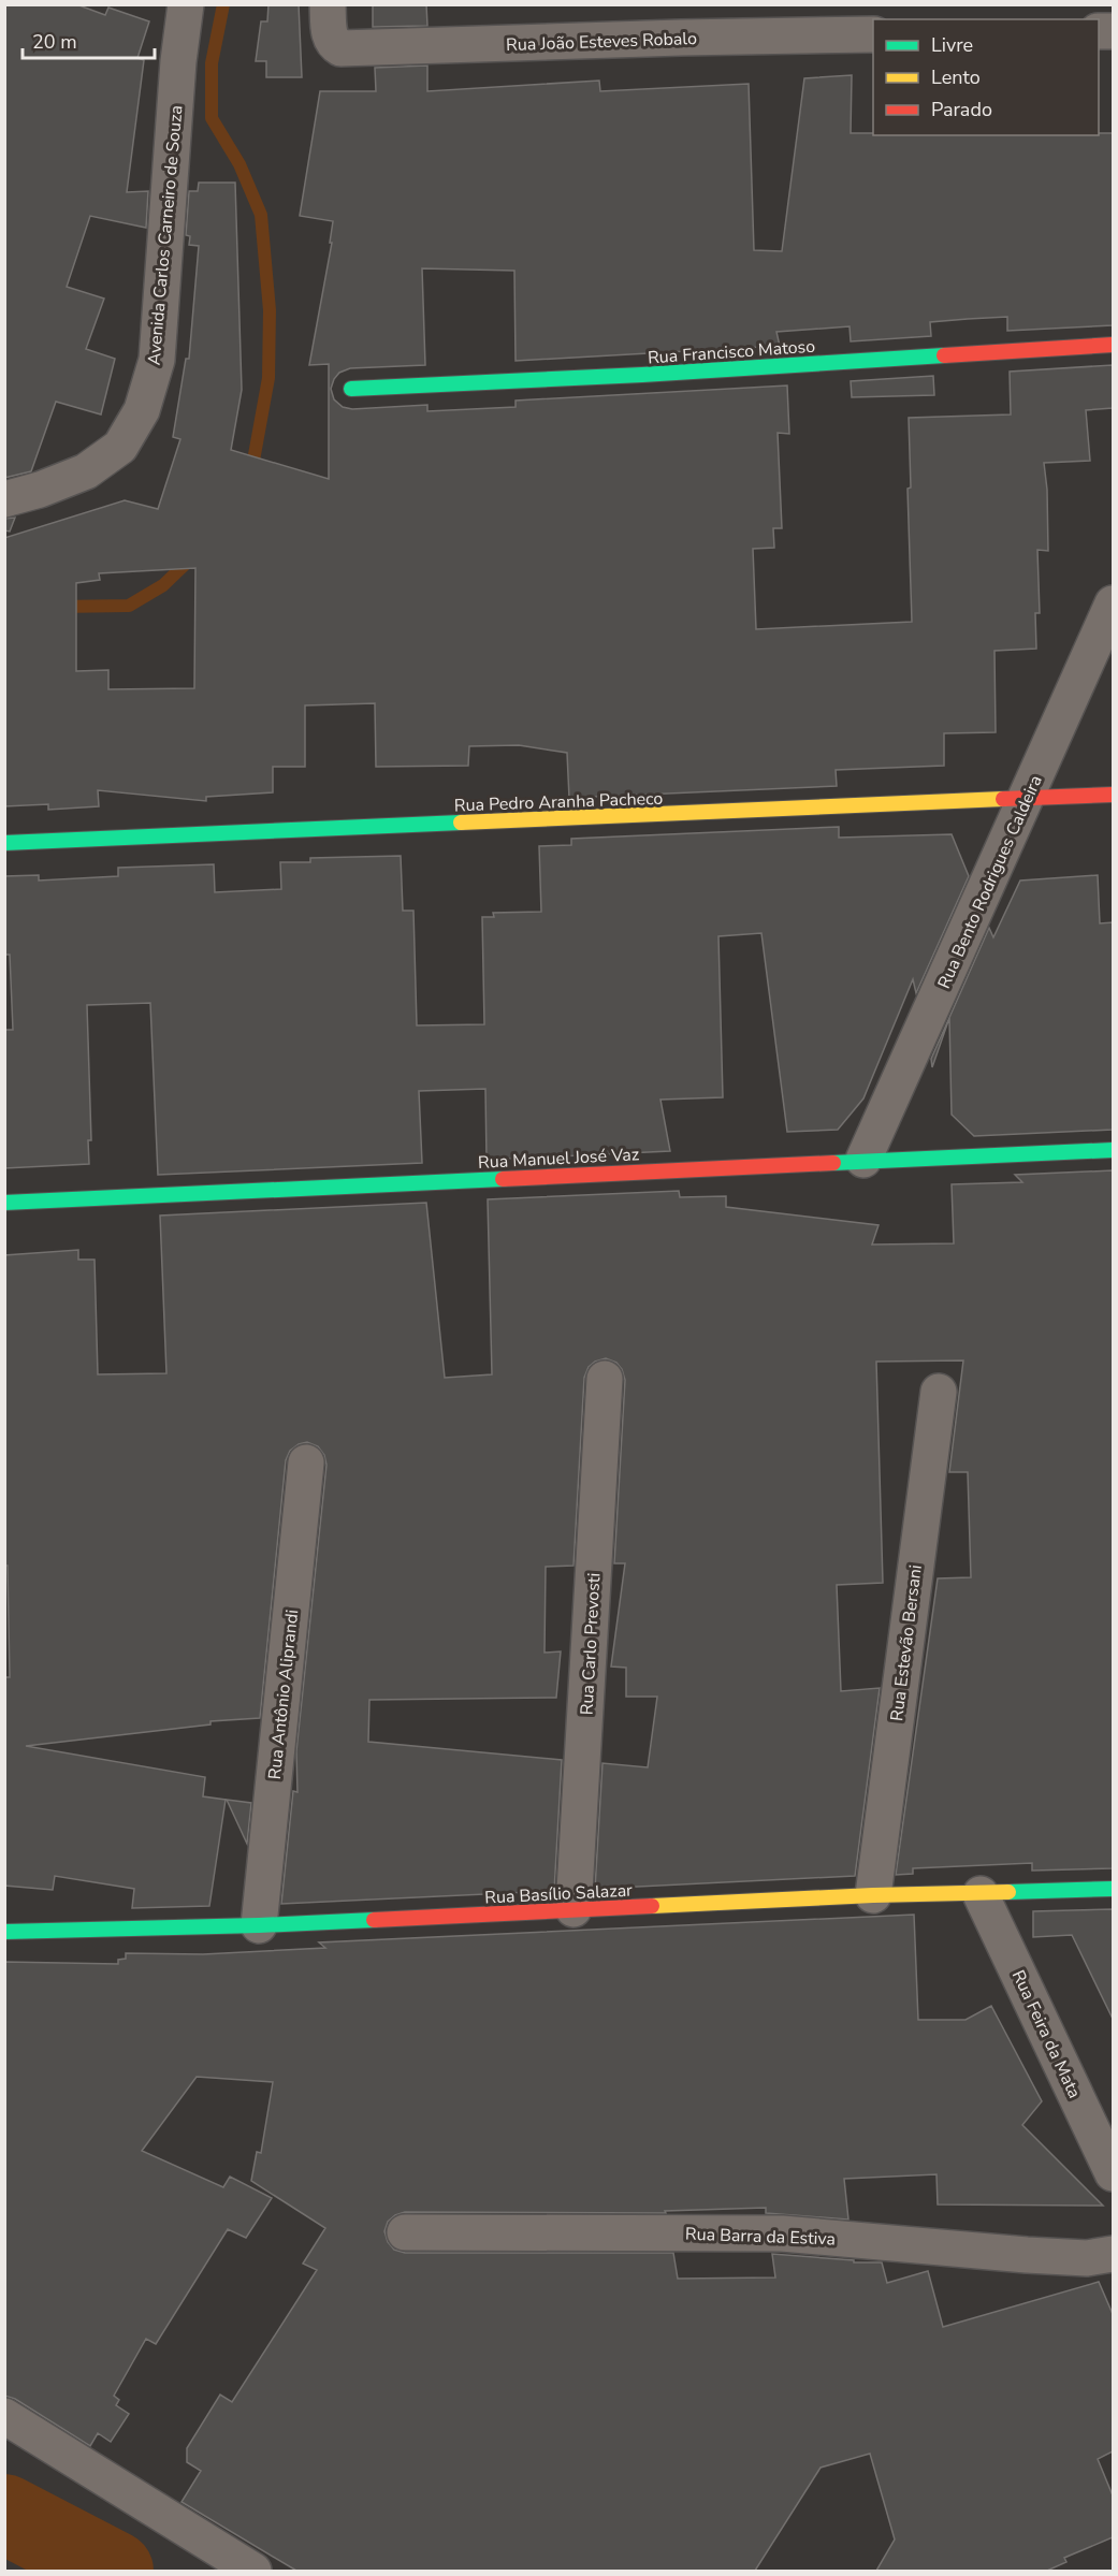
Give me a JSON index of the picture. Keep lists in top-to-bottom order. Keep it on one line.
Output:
{"streets":{"street":["Rua João Esteves Robalo","Avenida Carlos Carneiro de Souza","Rua Francisco Matoso","Rua Pedro Aranha Pacheco","Rua Bento Rodrigues Caldeira","Rua Manuel José Vaz","Rua Estevão Bersani","Rua Carlo Prevosti","Rua Antônio Aliprandi","Rua Basílio Salazar","Rua Feira da Mata","Rua Barra da Estiva"]},"crossings":[["Rua Pedro Aranha Pacheco","Rua Bento Rodrigues Caldeira"],["Rua Bento Rodrigues Caldeira","Rua Manuel José Vaz"],["Rua Estevão Bersani","Rua Basílio Salazar"],["Rua Carlo Prevosti","Rua Basílio Salazar"],["Rua Antônio Aliprandi","Rua Basílio Salazar"],["Rua Basílio Salazar","Rua Feira da Mata"]],"legend":["Livre","Lento","Parado"],"scale_bar":"20 m"}
